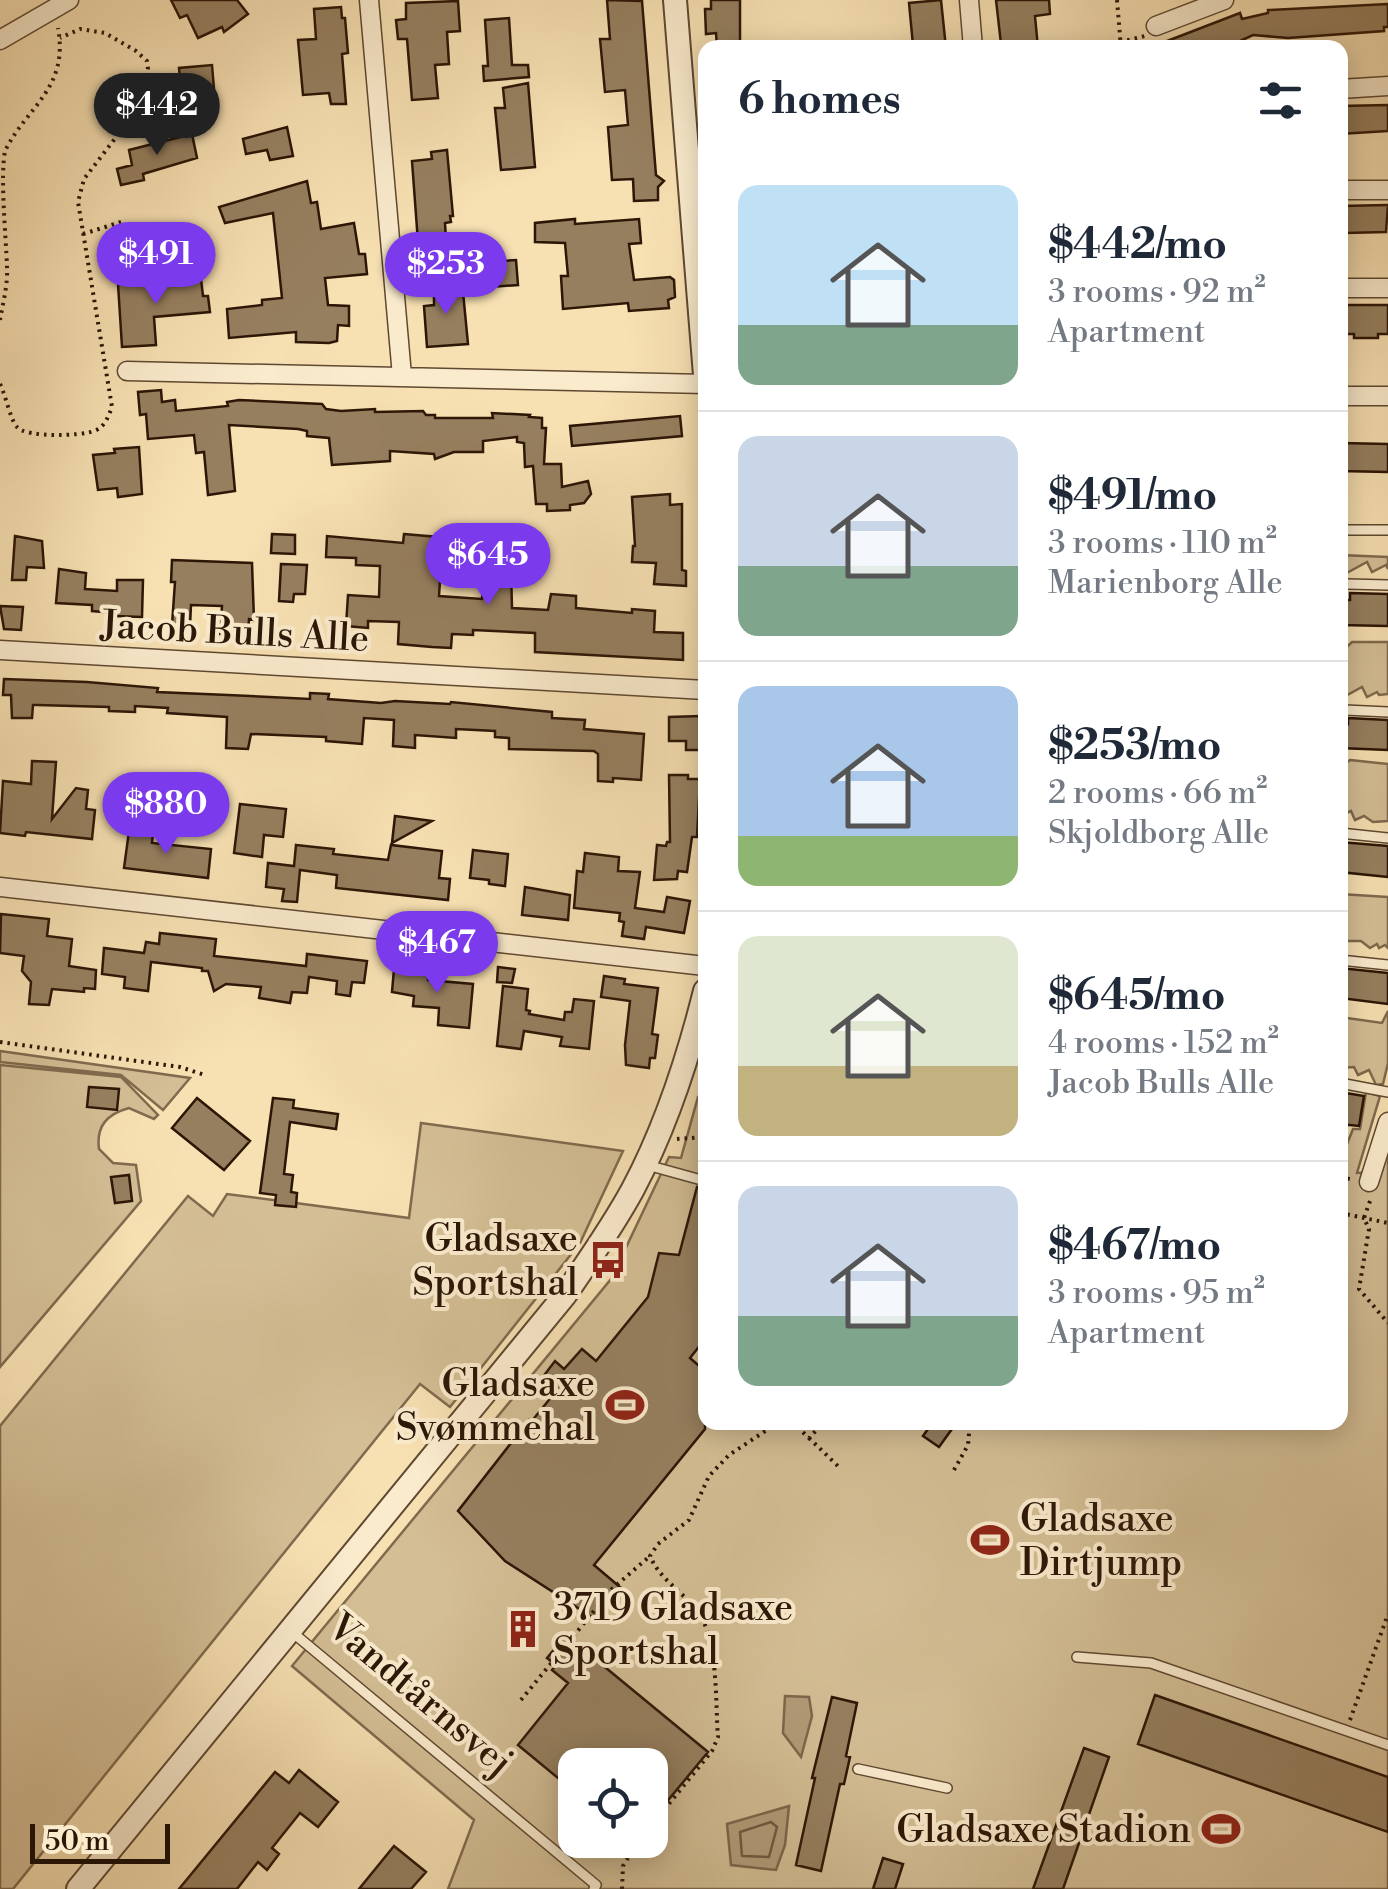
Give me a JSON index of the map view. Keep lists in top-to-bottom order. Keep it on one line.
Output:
{"streets":{"street":["Jacob Bulls Alle","Vandtårnsvej"]},"places":{"bus stop":["Gladsaxe Sportshal"],"sports":["Gladsaxe Svømmehal","Gladsaxe Dirtjump","Gladsaxe Stadion"],"building":["3719 Gladsaxe Sportshal"]},"scale_bar":"50 m","page":{"heading":"6 homes","price":["$442","$491","$253","$645","$880","$467"],"list":[{"name":"$442/mo","note":"3 rooms · 92 m² · Apartment"},{"name":"$491/mo","note":"3 rooms · 110 m² · Marienborg Alle"},{"name":"$253/mo","note":"2 rooms · 66 m² · Skjoldborg Alle"},{"name":"$645/mo","note":"4 rooms · 152 m² · Jacob Bulls Alle"},{"name":"$467/mo","note":"3 rooms · 95 m² · Apartment"}],"scale":"50 m"}}
